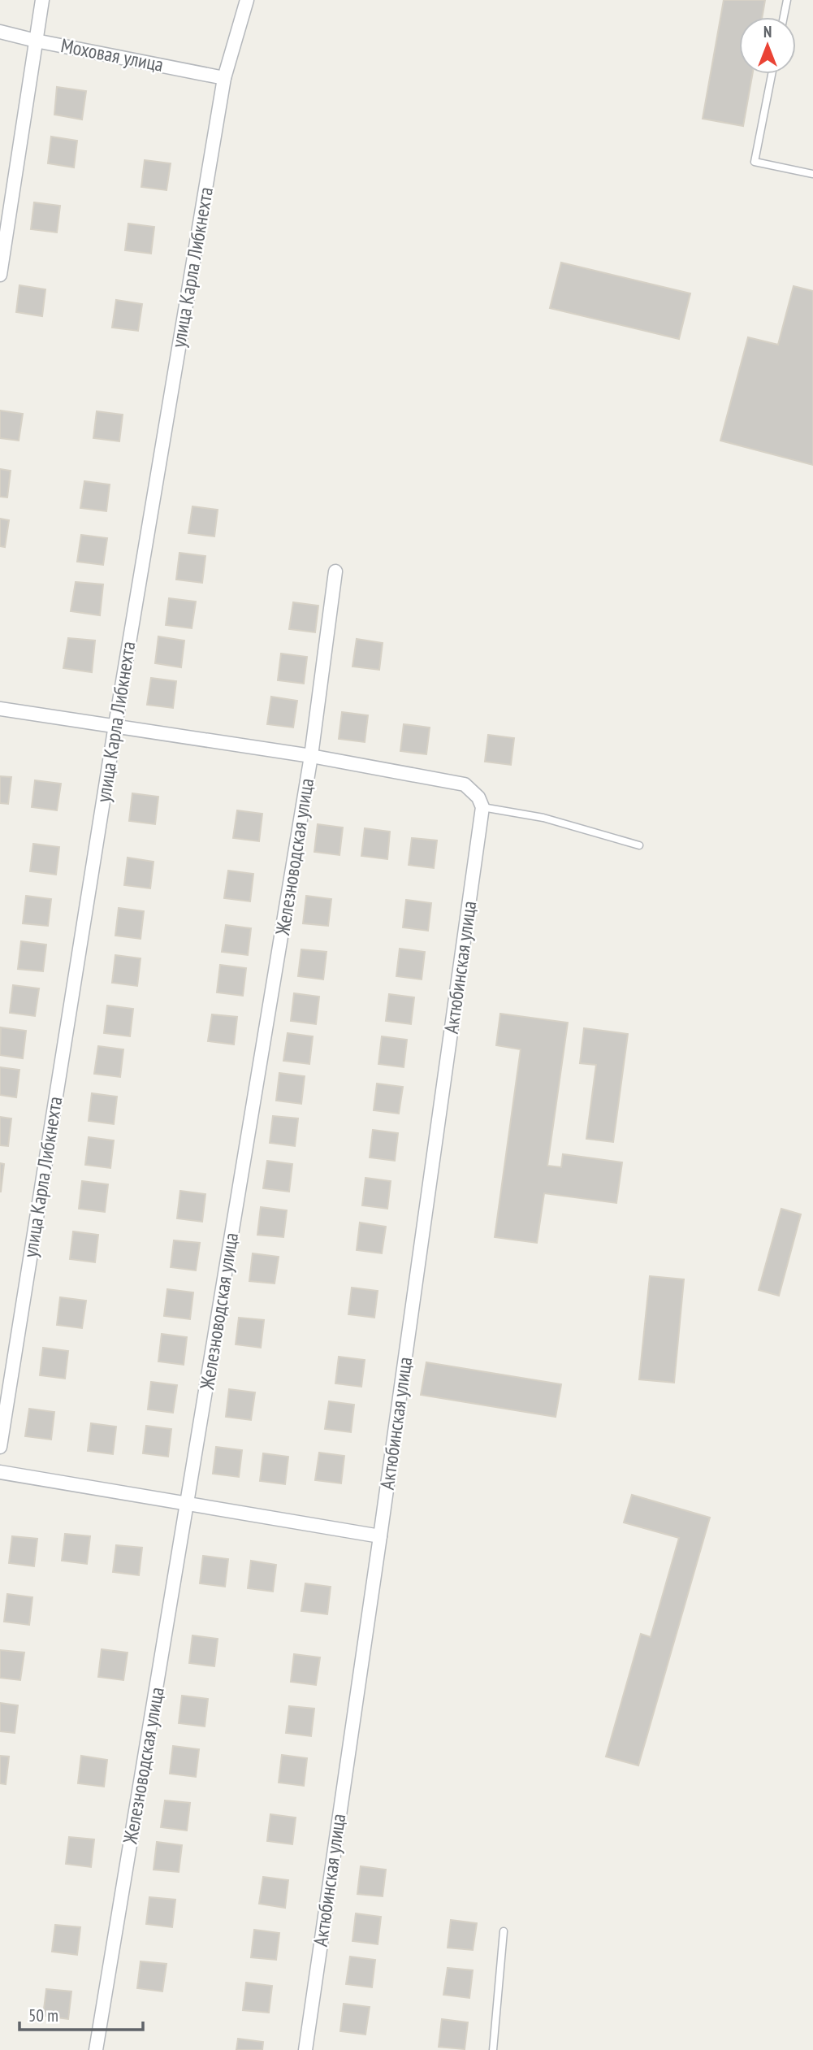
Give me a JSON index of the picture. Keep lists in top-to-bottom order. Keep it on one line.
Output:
{"streets":{"street":["Моховая улица","улица Карла Либкнехта","Железноводская улица","Актюбинская улица"]},"crossings":[["Моховая улица","улица Карла Либкнехта"]],"scale_bar":"50 m","north":"top"}
